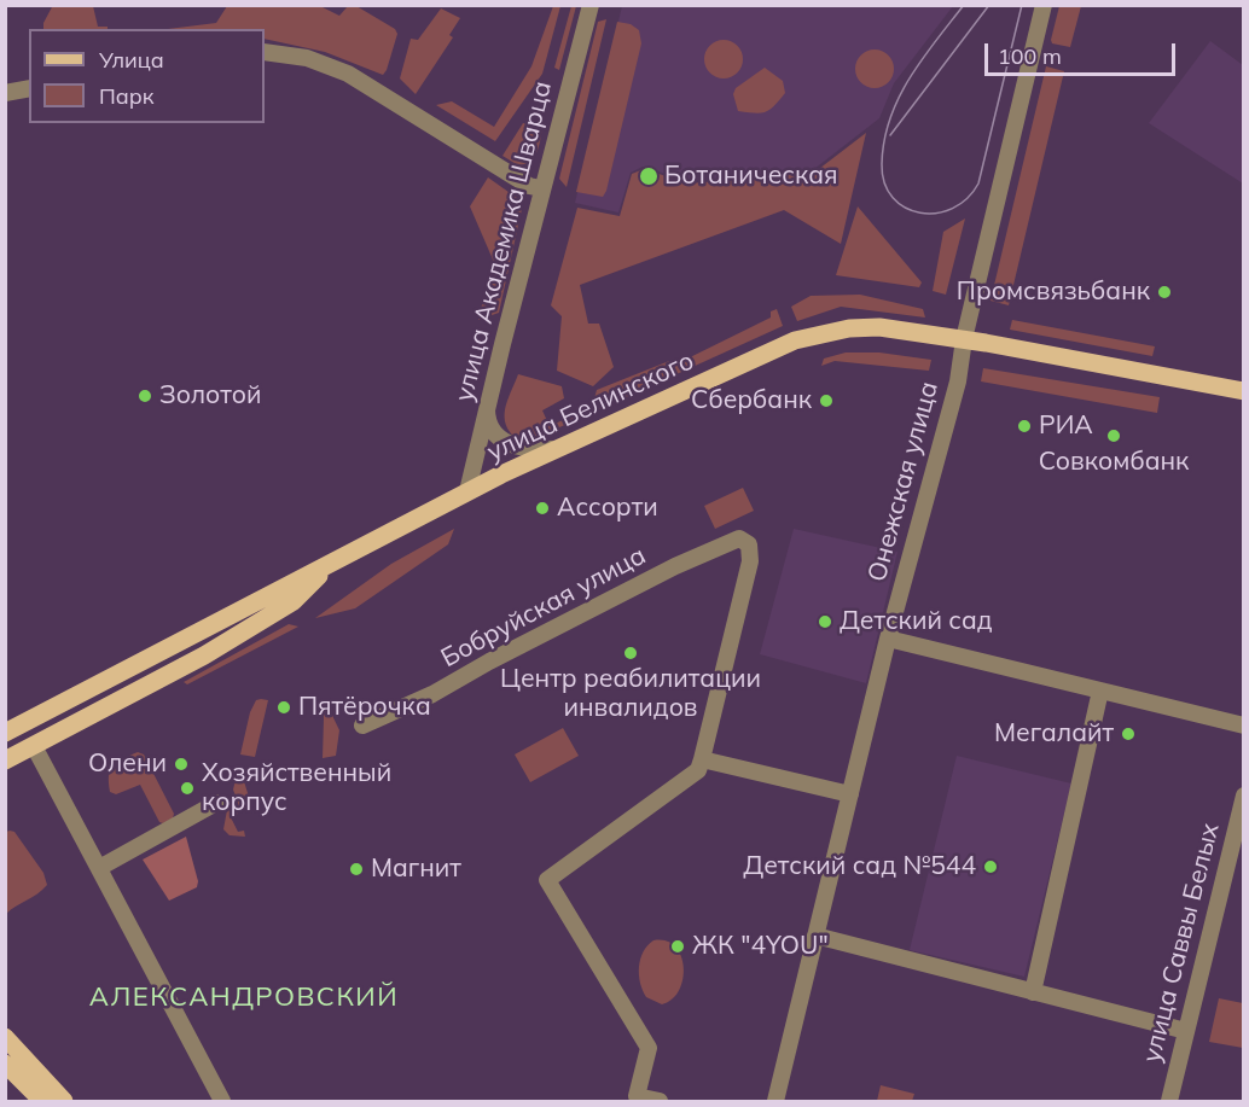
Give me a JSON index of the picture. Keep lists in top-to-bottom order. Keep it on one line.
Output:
{"streets":{"main road":["улица Белинского"],"street":["улица Академика Шварца","Онежская улица","Бобруйская улица","улица Саввы Белых"]},"crossings":[["улица Академика Шварца","улица Белинского"],["улица Белинского","Онежская улица"]],"districts":["АЛЕКСАНДРОВСКИЙ"],"places":["Ботаническая","Промсвязьбанк","Золотой","Сбербанк","РИА","Совкомбанк","Ассорти","Детский сад","Центр реабилитации инвалидов","Пятёрочка","Мегалайт","Олени","Хозяйственный корпус","Детский сад №544","Магнит","ЖК \"4YOU\""],"legend":["Улица","Парк"],"scale_bar":"100 m"}
